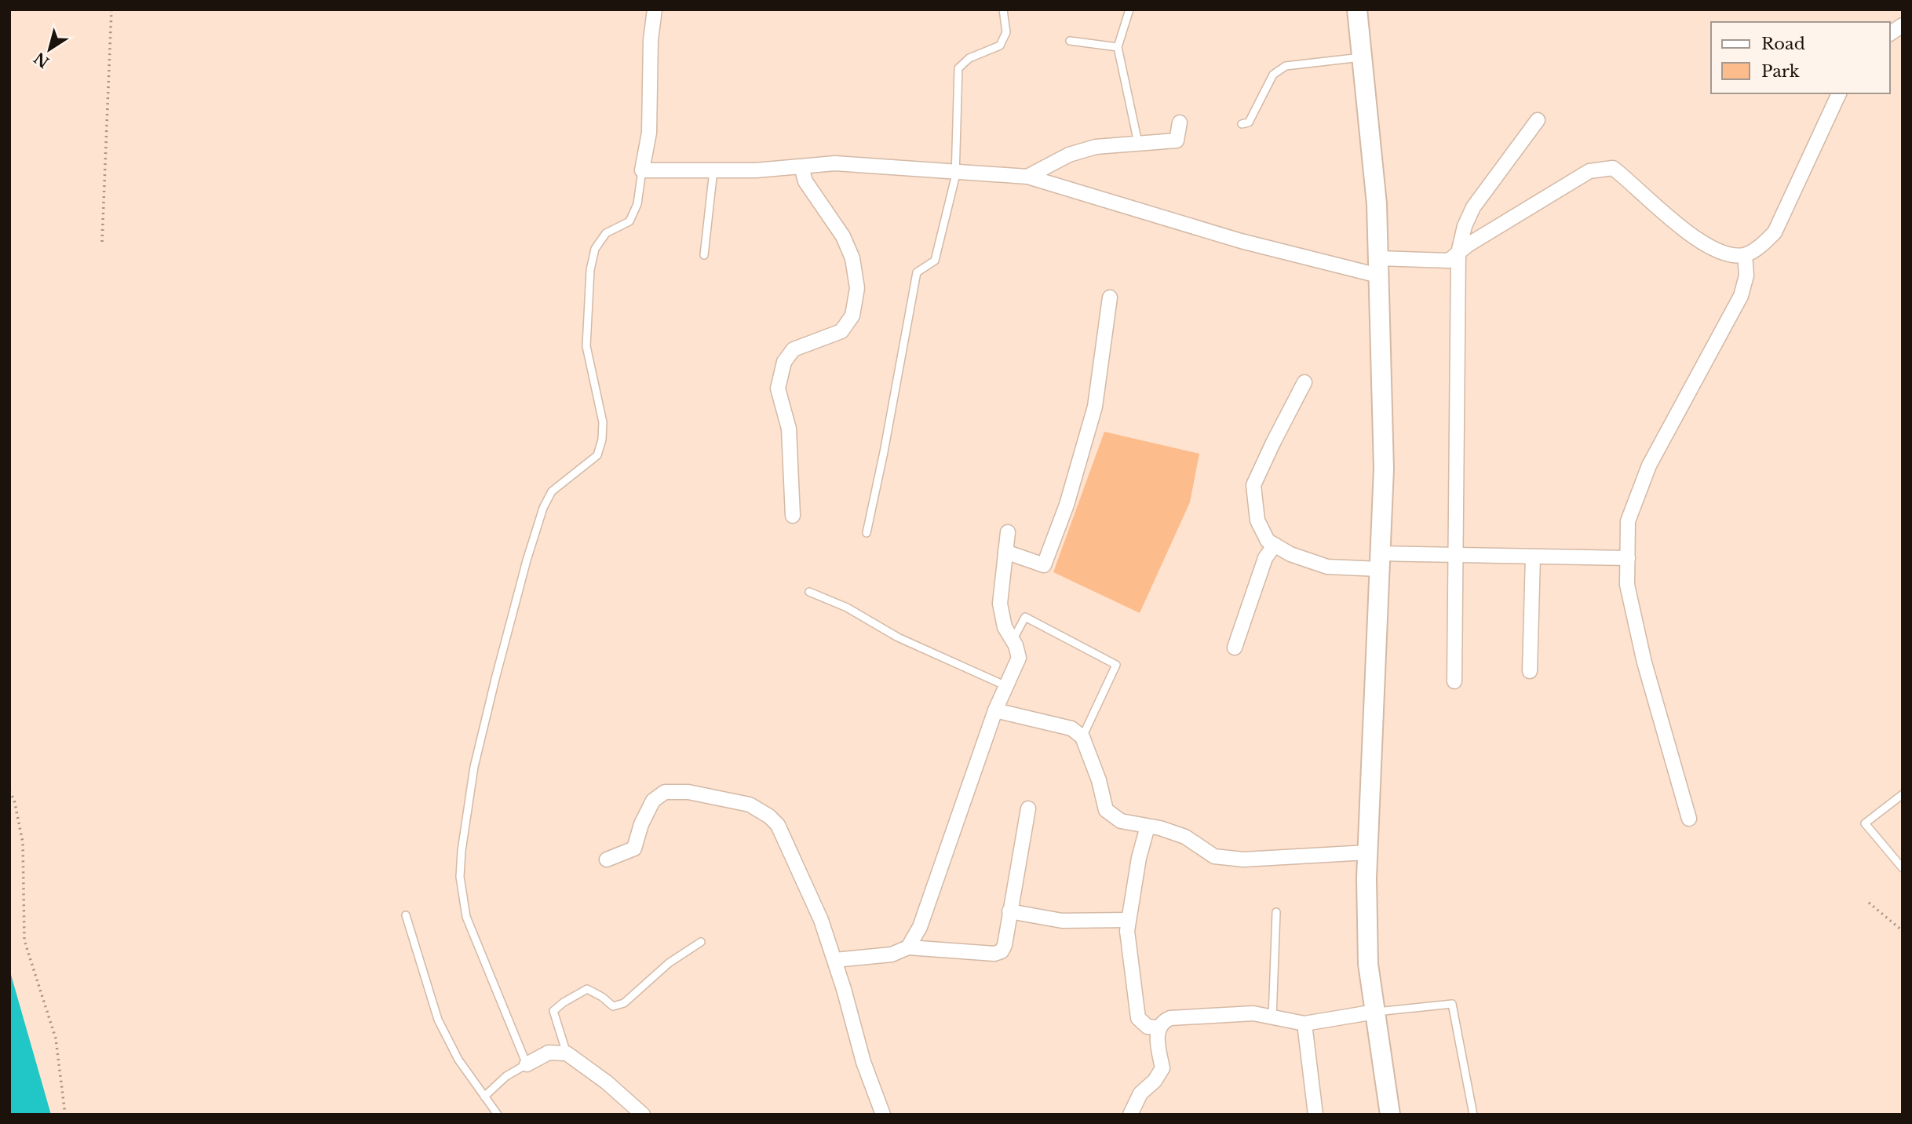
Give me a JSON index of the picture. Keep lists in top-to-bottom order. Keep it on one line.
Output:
{"legend":["Road","Park"],"north":"bottom left"}
